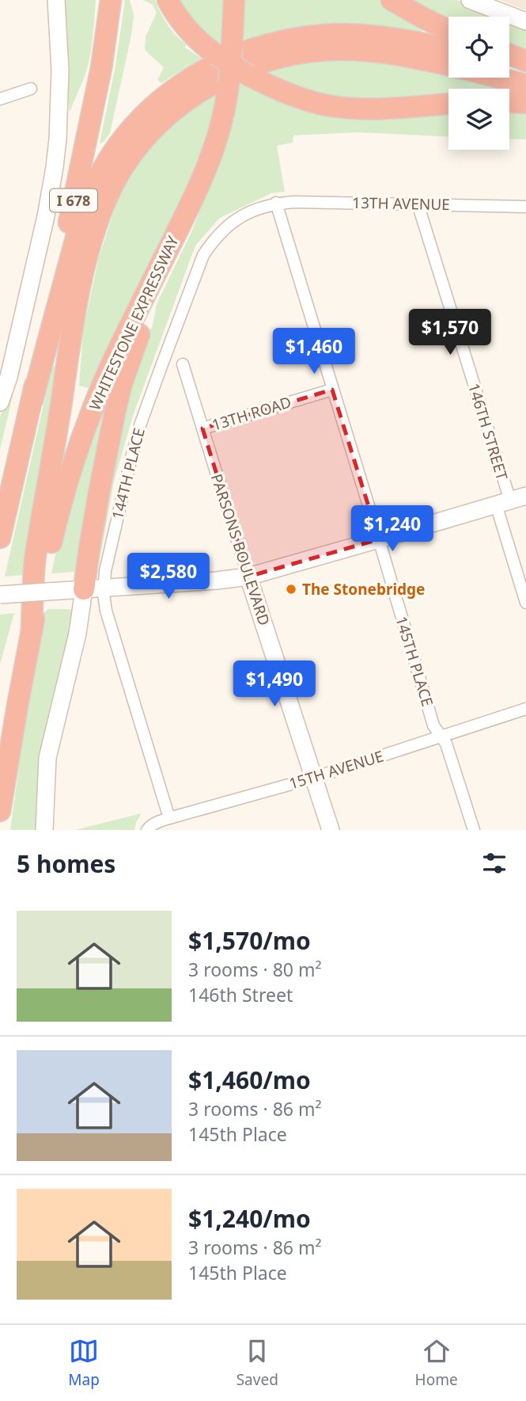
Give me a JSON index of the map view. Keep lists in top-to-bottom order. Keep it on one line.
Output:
{"streets":{"highway":["I 678","WHITESTONE EXPRESSWAY"],"street":["13TH AVENUE","13TH ROAD","146TH STREET","144TH PLACE","PARSONS BOULEVARD","145TH PLACE","15TH AVENUE"]},"crossings":[["13TH AVENUE","146TH STREET"],["13TH AVENUE","144TH PLACE"],["13TH AVENUE","145TH PLACE"],["13TH ROAD","PARSONS BOULEVARD"],["13TH ROAD","145TH PLACE"],["144TH PLACE","145TH PLACE"],["144TH PLACE","15TH AVENUE"],["PARSONS BOULEVARD","15TH AVENUE"],["145TH PLACE","15TH AVENUE"]],"places":["The Stonebridge"],"page":{"price":["$1,570","$1,460","$1,240","$2,580","$1,490"],"heading":"5 homes","list":[{"name":"$1,570/mo","note":"3 rooms · 80 m² · 146th Street"},{"name":"$1,460/mo","note":"3 rooms · 86 m² · 145th Place"},{"name":"$1,240/mo","note":"3 rooms · 86 m² · 145th Place"}],"tabs":["Map","Saved","Home"]}}
